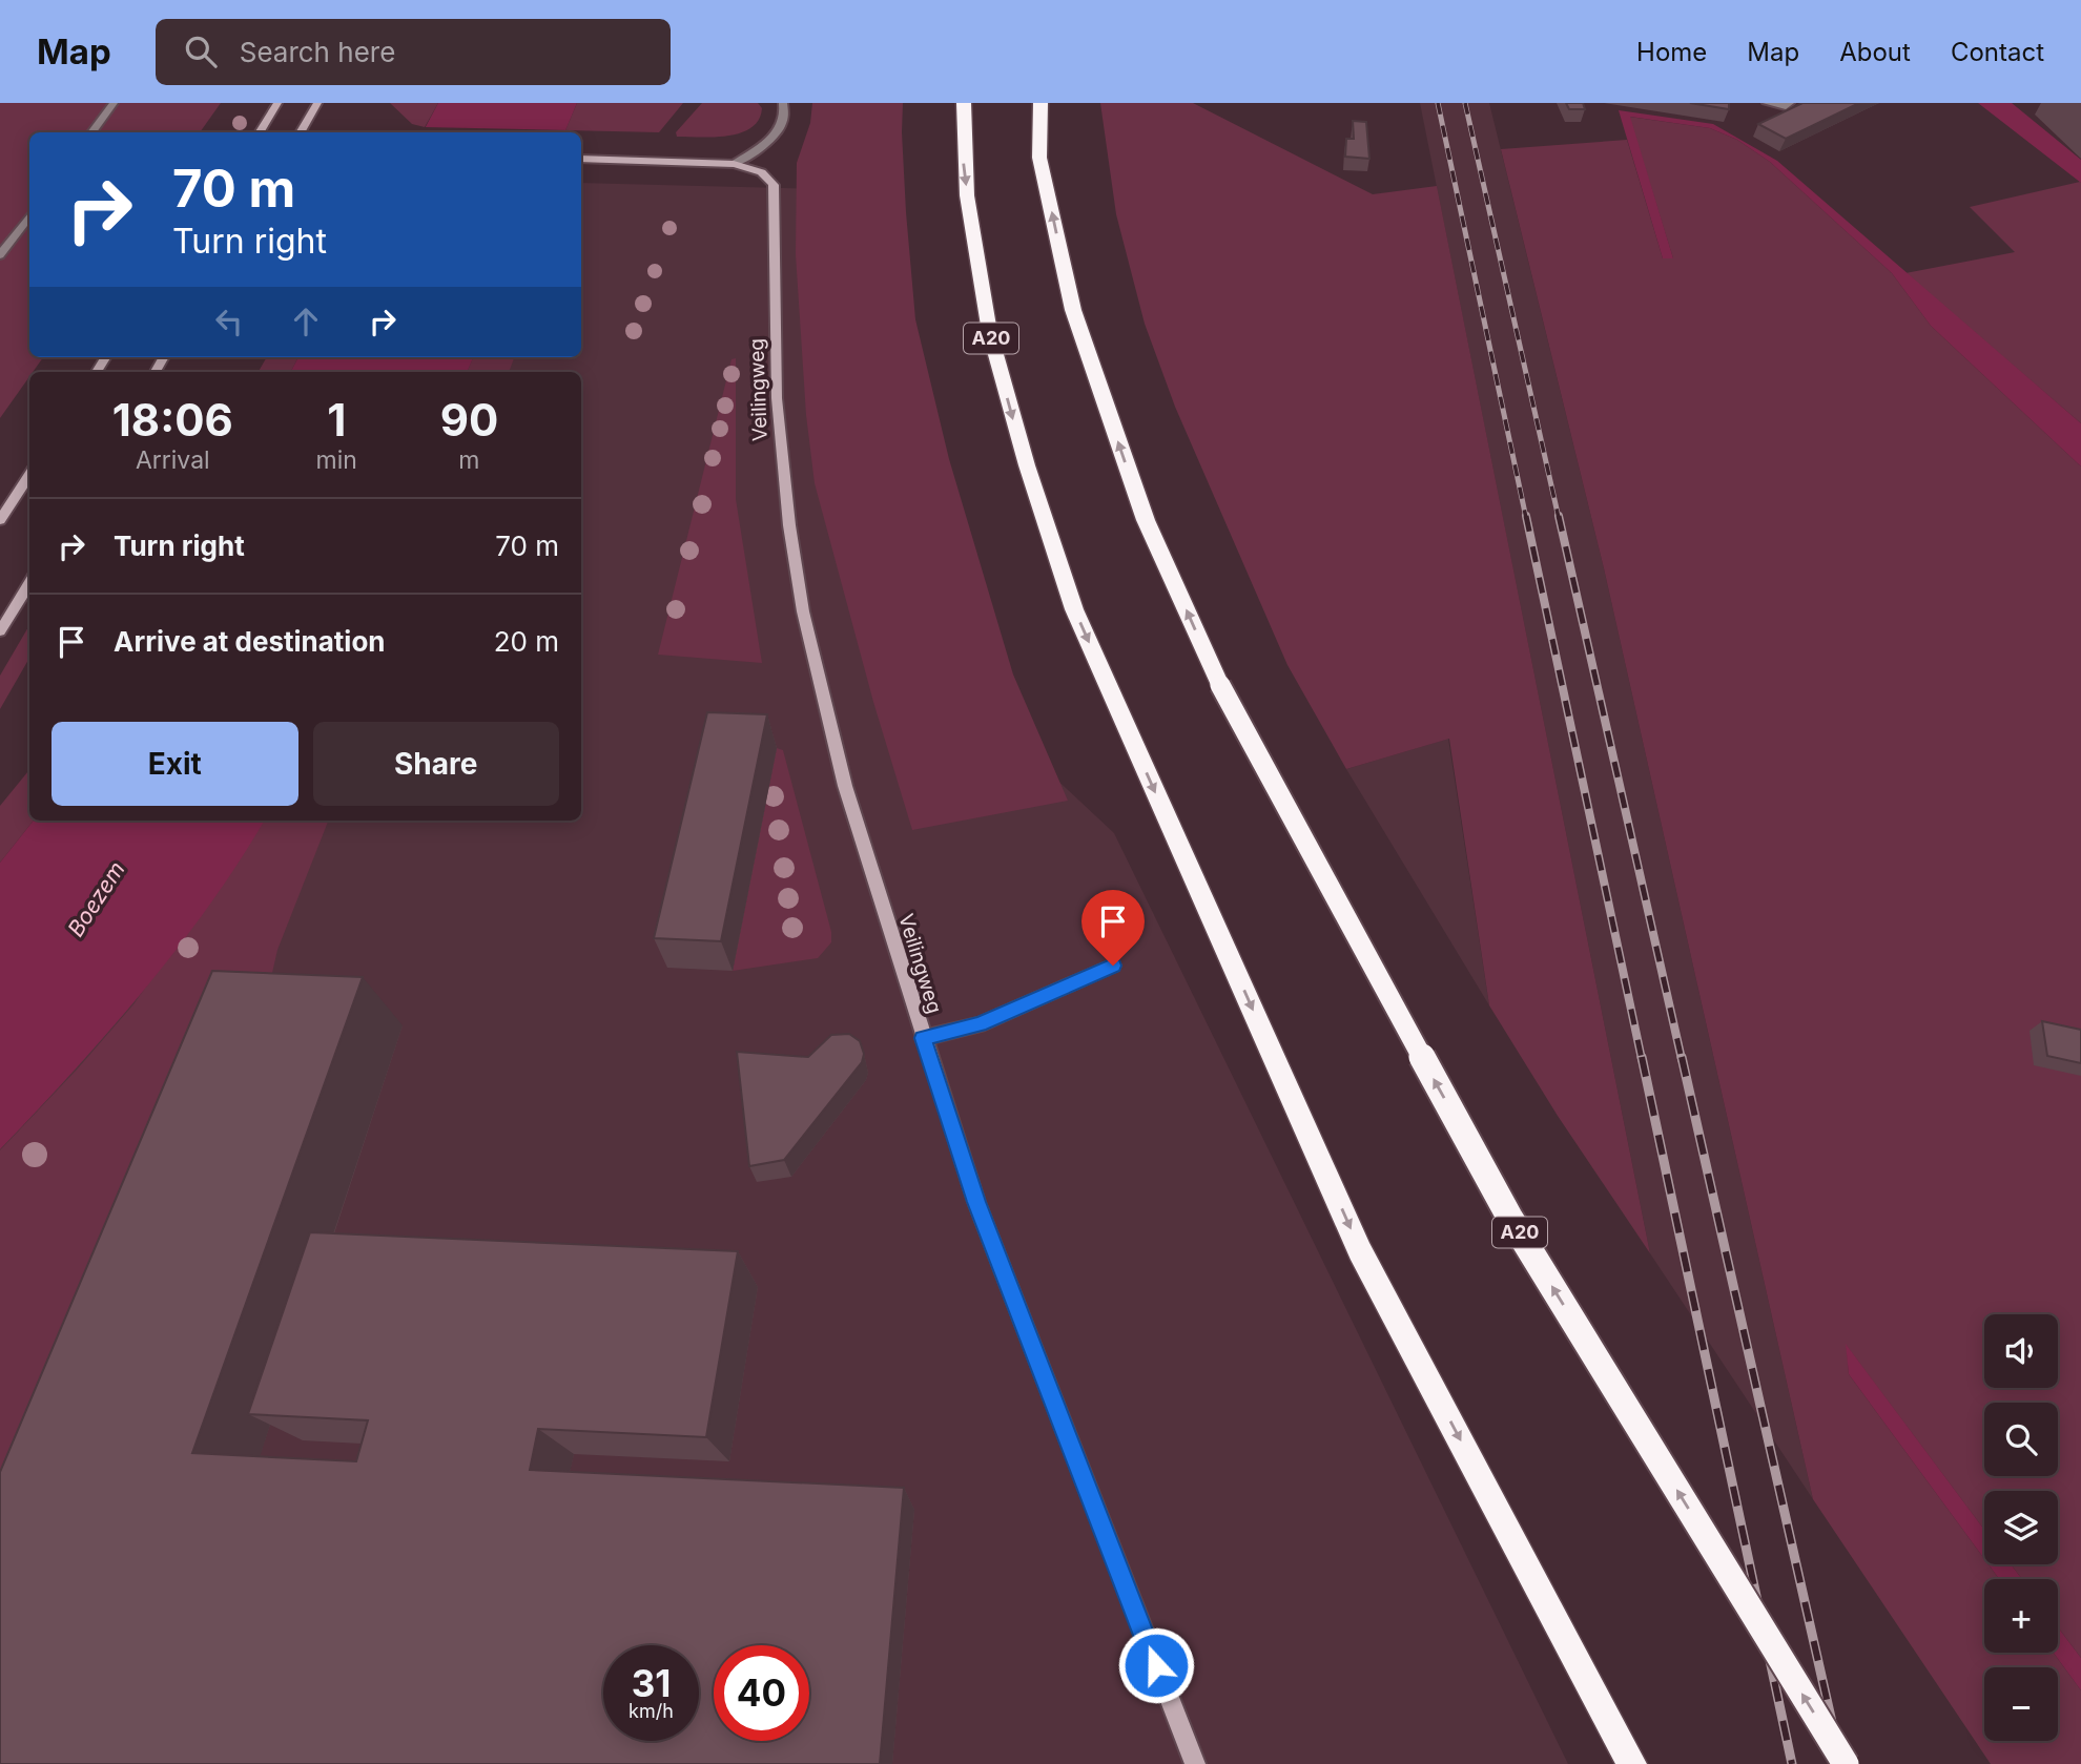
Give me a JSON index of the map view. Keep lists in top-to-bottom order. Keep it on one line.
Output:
{"streets":{"highway":["A20"],"street":["Veilingweg"]},"water":["Boezem"],"page":{"header":"Map","search":"Search here","nav":["Home","Map","About","Contact"],"turn":["70 m","Turn right"],"eta":["18:06","Arrival","1","min","90","m"],"list":[{"name":"Turn right","value":"70 m"},{"name":"Arrive at destination","value":"20 m"}],"buttons":["Exit","Share"],"map_buttons":["+","−"],"speed":"31 km/h","limit":"40"}}
